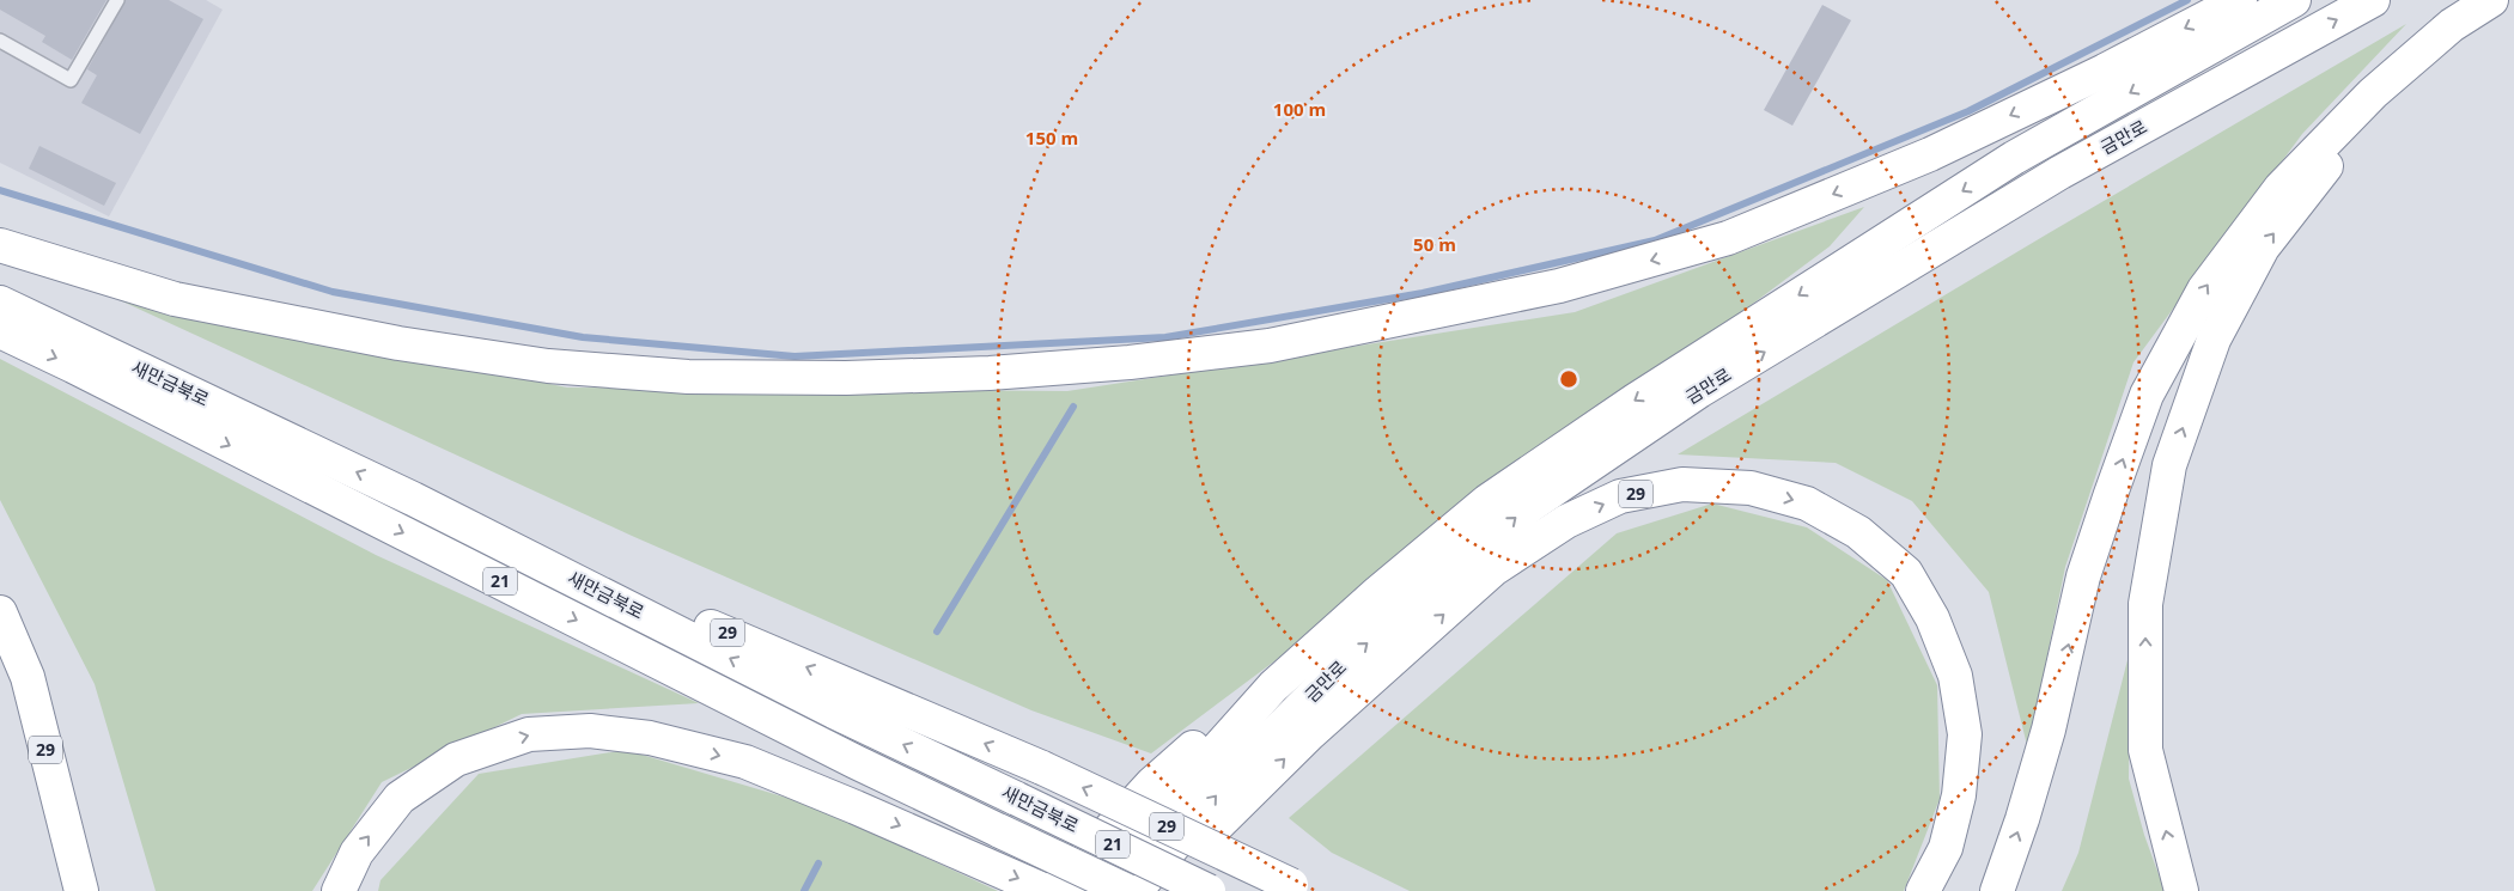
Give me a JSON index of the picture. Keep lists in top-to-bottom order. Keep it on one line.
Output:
{"streets":{"highway":["금만로","새만금북로","29","21"]},"crossings":[["새만금북로","29"]],"rings":["100 m","150 m","50 m"]}
